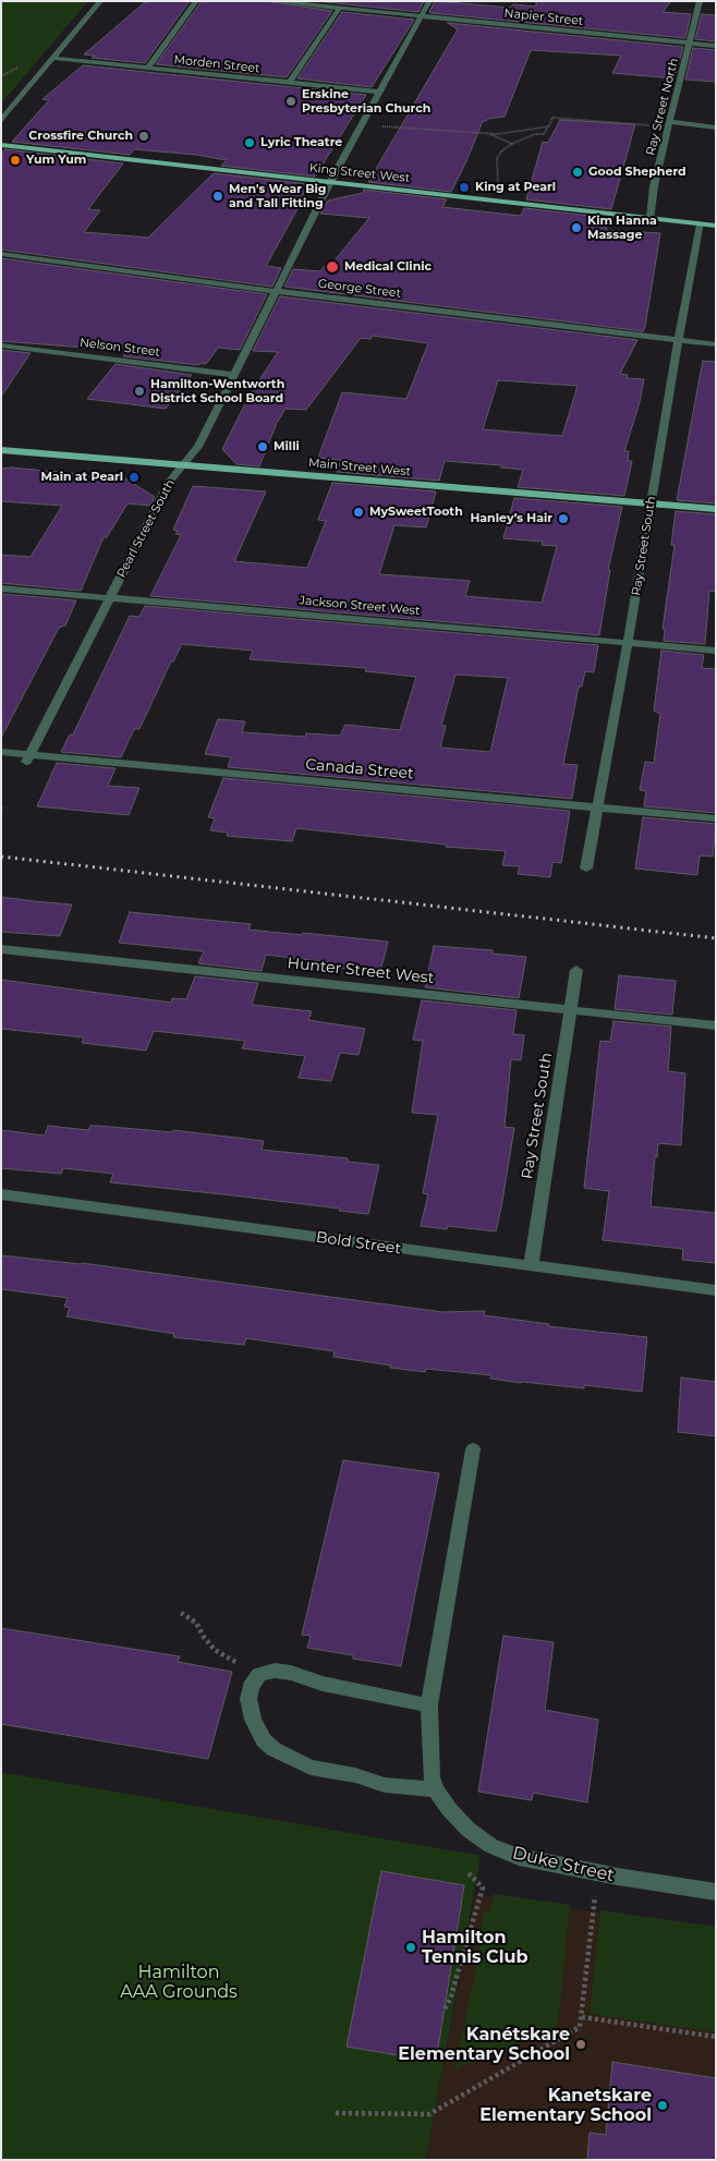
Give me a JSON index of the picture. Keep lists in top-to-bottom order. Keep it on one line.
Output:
{"streets":{"main road":["King Street West","Main Street West"],"street":["Napier Street","Morden Street","Ray Street North","George Street","Nelson Street","Pearl Street South","Ray Street South","Jackson Street West","Canada Street","Hunter Street West","Bold Street","Duke Street"]},"crossings":[["Napier Street","Ray Street North"],["Napier Street","Pearl Street South"],["Morden Street","Pearl Street South"],["Ray Street North","King Street West"],["King Street West","Pearl Street South"],["King Street West","Ray Street South"],["George Street","Pearl Street South"],["George Street","Ray Street South"],["Nelson Street","Pearl Street South"],["Main Street West","Pearl Street South"],["Main Street West","Ray Street South"],["Pearl Street South","Jackson Street West"],["Pearl Street South","Canada Street"],["Ray Street South","Jackson Street West"],["Ray Street South","Canada Street"],["Ray Street South","Hunter Street West"],["Ray Street South","Bold Street"]],"parks":["Hamilton AAA Grounds"],"places":["Erskine Presbyterian Church","Crossfire Church","Lyric Theatre","Yum Yum","Good Shepherd","King at Pearl","Men's Wear Big and Tall Fitting","Kim Hanna Massage","Medical Clinic","Hamilton-Wentworth District School Board","Milli","Main at Pearl","MySweetTooth","Hanley’s Hair","Hamilton Tennis Club","Kanétskare Elementary School","Kanetskare Elementary School"]}
